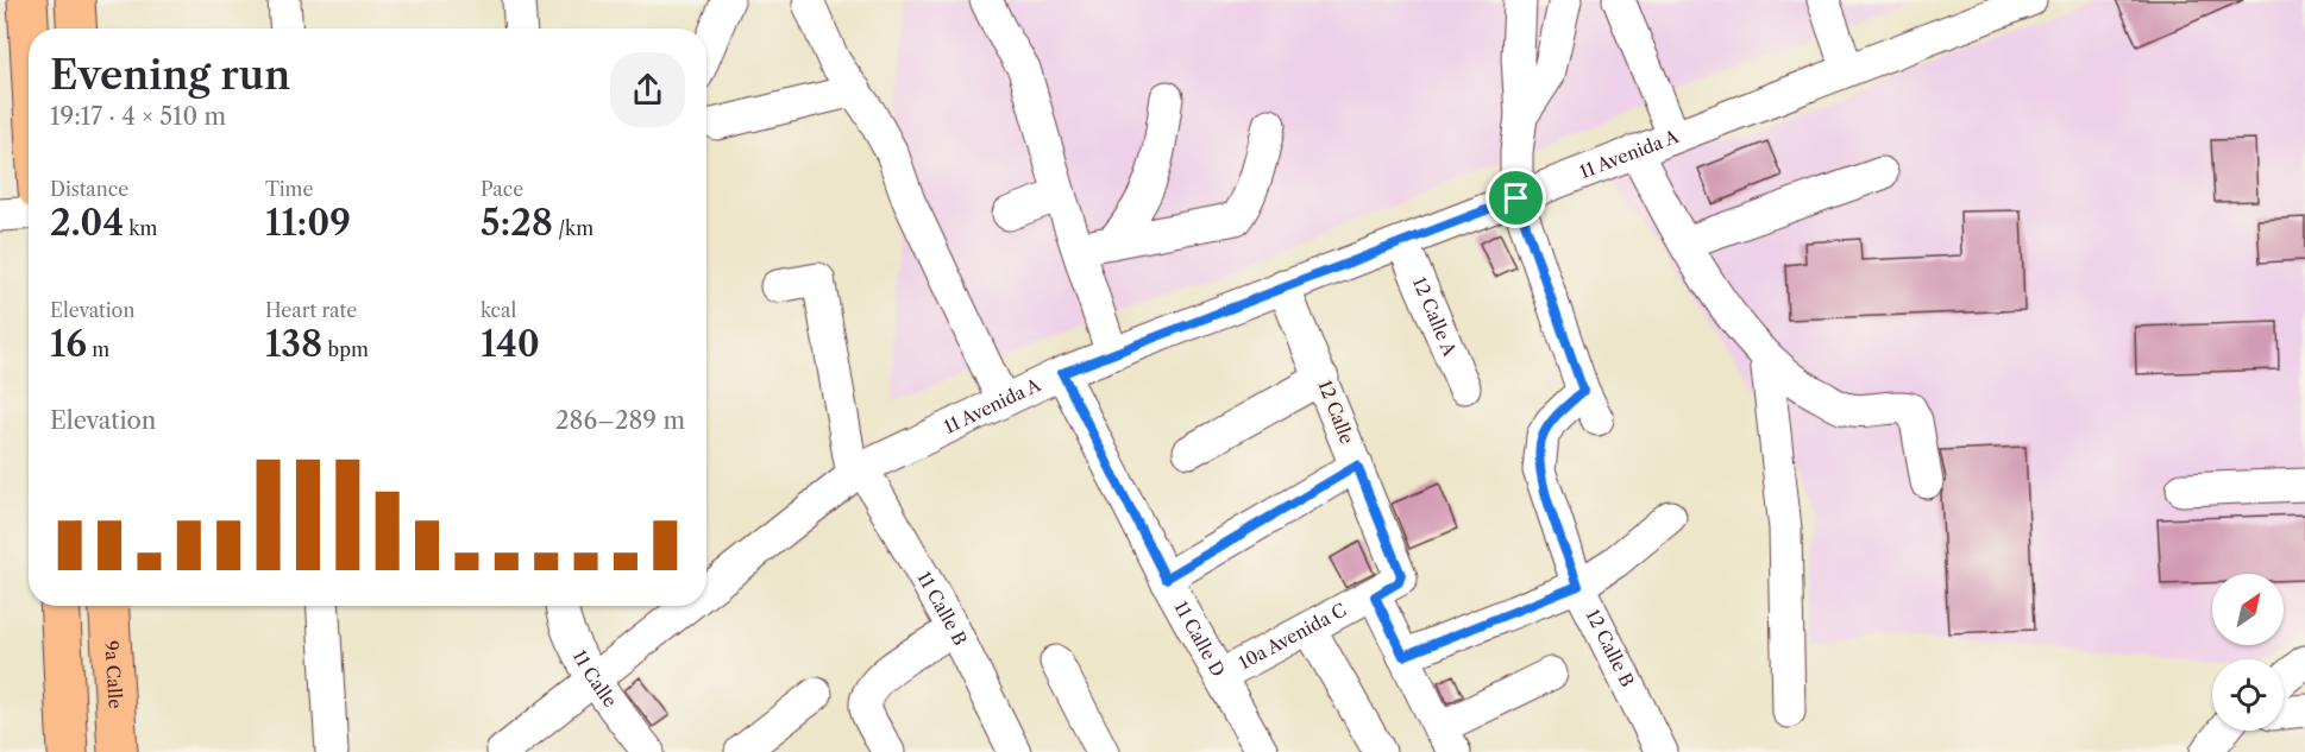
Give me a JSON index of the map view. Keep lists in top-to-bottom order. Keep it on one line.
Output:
{"streets":{"main road":["9a Calle"],"street":["11 Avenida A","12 Calle A","12 Calle","11 Calle B","10a Avenida C","11 Calle D","12 Calle B","11 Calle"]},"crossings":[["11 Avenida A","12 Calle A"],["11 Avenida A","12 Calle"],["11 Avenida A","11 Calle B"],["11 Avenida A","11 Calle D"],["11 Avenida A","11 Calle"],["12 Calle","10a Avenida C"],["10a Avenida C","11 Calle D"]],"north":"top right","page":{"heading":["Evening run","19:17 · 4 × 510 m"],"stats":[["Distance","2.04 km"],["Time","11:09"],["Pace","5:28 /km"],["Elevation","16 m"],["Heart rate","138 bpm"],["kcal","140"]],"chart":["Elevation","286–289 m"]}}
